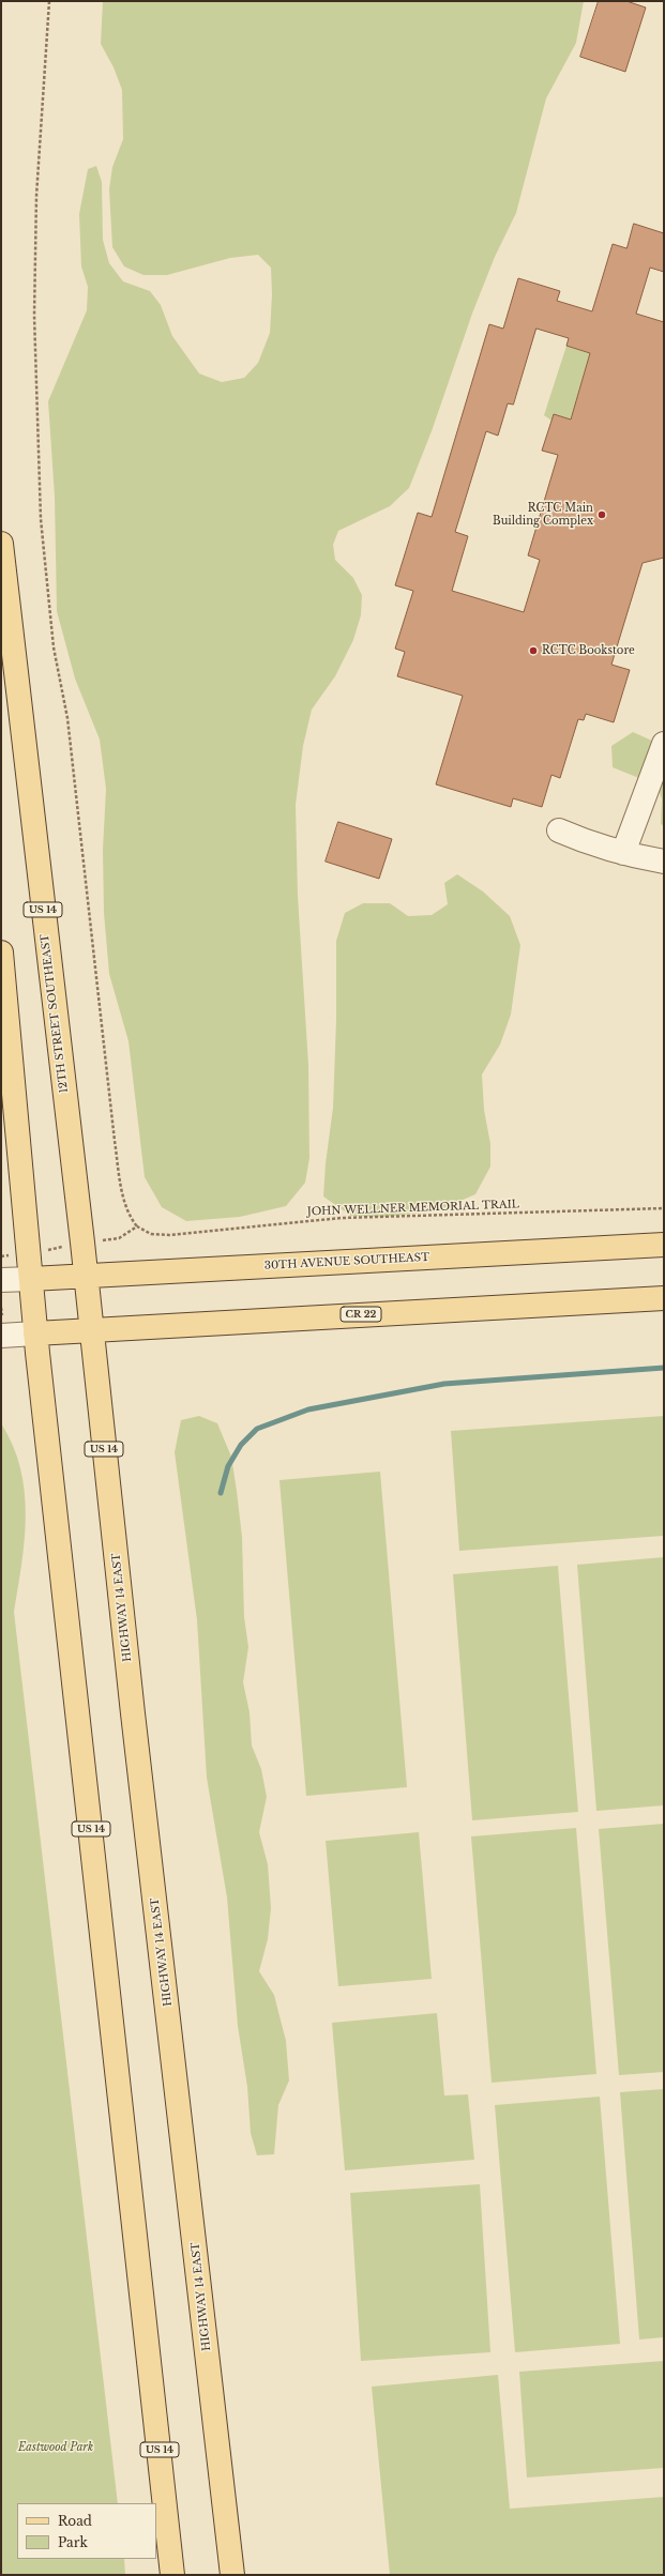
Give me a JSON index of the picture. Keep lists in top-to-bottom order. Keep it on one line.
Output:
{"streets":{"main road":["US 14","12TH STREET SOUTHEAST","30TH AVENUE SOUTHEAST","CR 22","HIGHWAY 14 EAST"],"path":["JOHN WELLNER MEMORIAL TRAIL"]},"crossings":[["US 14","30TH AVENUE SOUTHEAST"],["US 14","CR 22"],["12TH STREET SOUTHEAST","30TH AVENUE SOUTHEAST"],["12TH STREET SOUTHEAST","CR 22"],["12TH STREET SOUTHEAST","HIGHWAY 14 EAST"],["CR 22","HIGHWAY 14 EAST"]],"parks":["Eastwood Park"],"places":["RCTC Main Building Complex","RCTC Bookstore"],"legend":["Road","Park"]}
